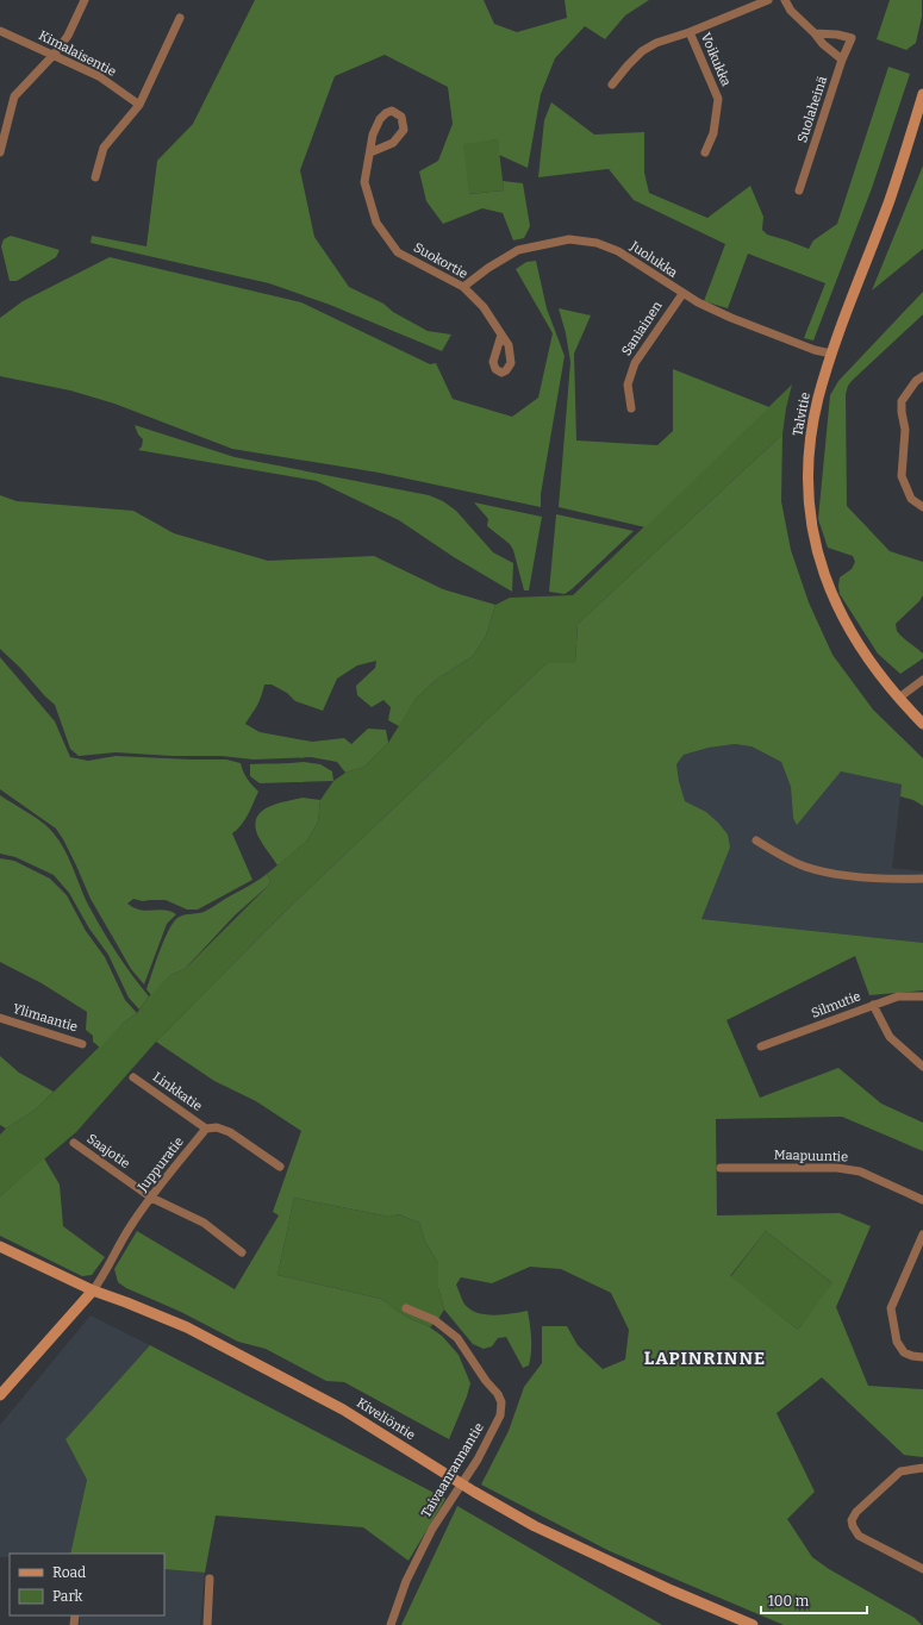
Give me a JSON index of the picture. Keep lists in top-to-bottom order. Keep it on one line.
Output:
{"streets":{"street":["Kimalaisentie","Voikukka","Suolaheinä","Juolukka","Suokortie","Saniainen","Talvitie","Silmutie","Ylimaantie","Linkkatie","Saajotie","Maapuuntie","Juppuratie","Kiveliöntie","Taivaanrannantie"]},"crossings":[["Juolukka","Suokortie"],["Juolukka","Saniainen"],["Juolukka","Talvitie"],["Linkkatie","Juppuratie"],["Saajotie","Juppuratie"],["Juppuratie","Kiveliöntie"],["Kiveliöntie","Taivaanrannantie"]],"districts":["LAPINRINNE"],"legend":["Road","Park"],"scale_bar":"100 m"}
